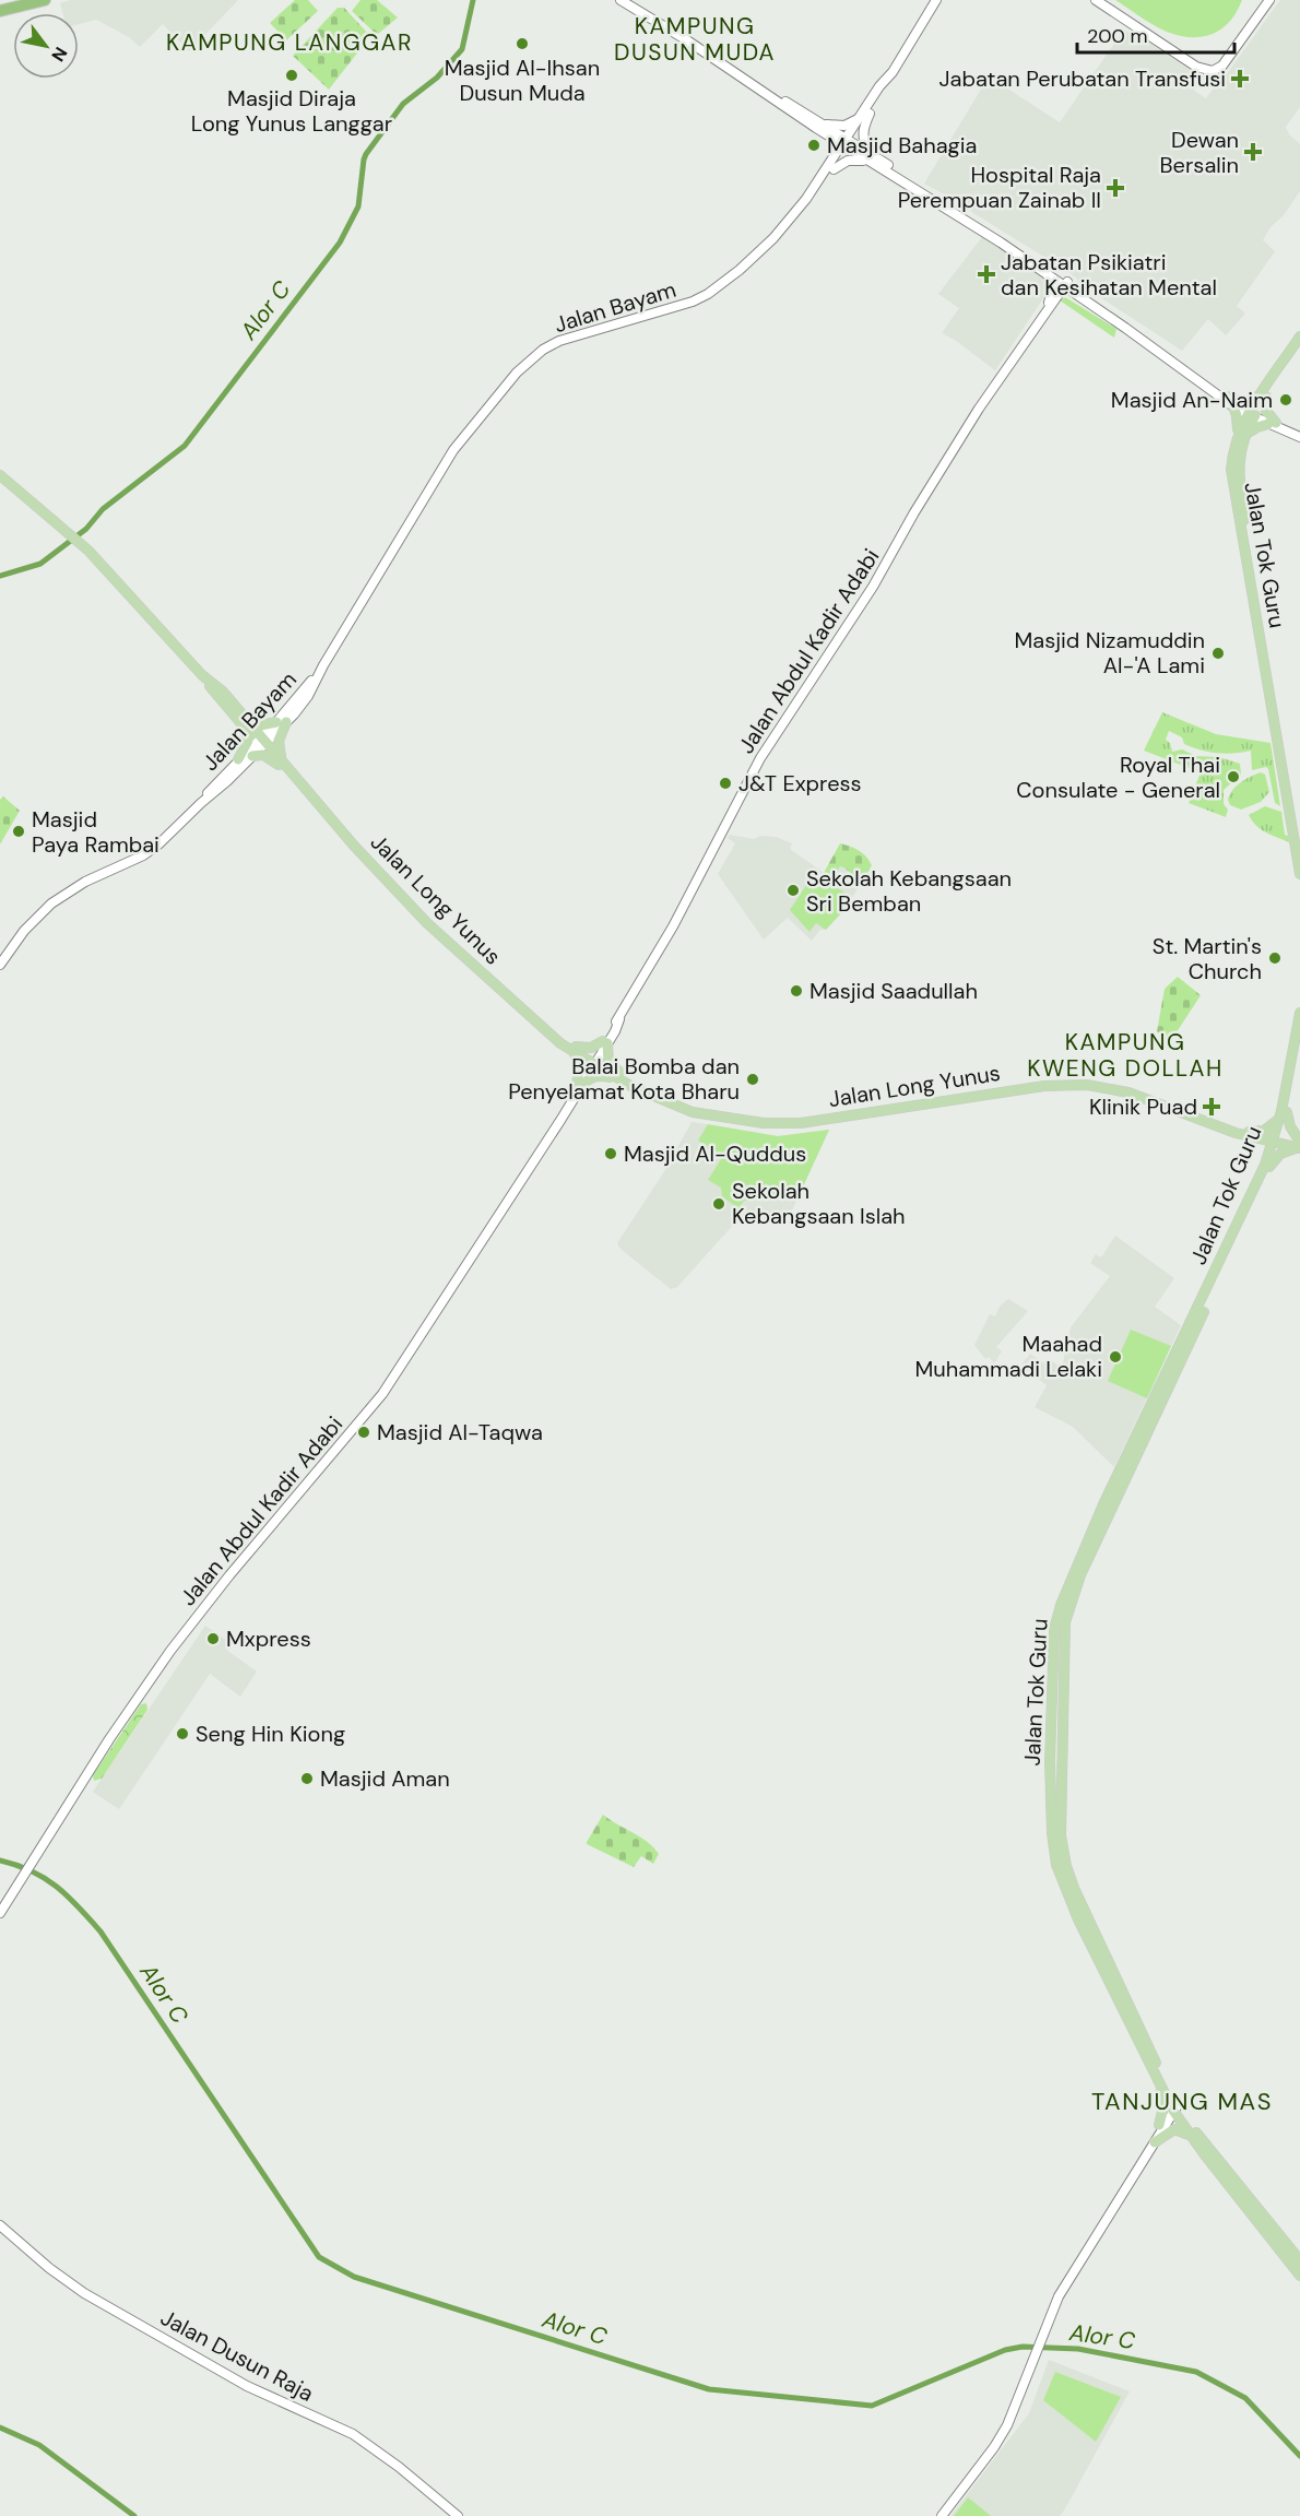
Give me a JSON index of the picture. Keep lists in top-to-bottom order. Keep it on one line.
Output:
{"streets":{"main road":["Jalan Bayam","Jalan Tok Guru","Jalan Abdul Kadir Adabi","Jalan Long Yunus","Jalan Dusun Raja"]},"crossings":[["Jalan Bayam","Jalan Long Yunus"],["Jalan Tok Guru","Jalan Long Yunus"],["Jalan Abdul Kadir Adabi","Jalan Long Yunus"]],"districts":["KAMPUNG DUSUN MUDA","KAMPUNG LANGGAR","KAMPUNG KWENG DOLLAH","TANJUNG MAS"],"water":["Alor C"],"places":{"other":["Masjid Al-Ihsan Dusun Muda","Masjid Diraja Long Yunus Langgar","Masjid Bahagia","Masjid An-Naim","Masjid Nizamuddin Al-'A Lami","Royal Thai Consulate - General","J&T Express","Masjid Paya Rambai","Sekolah Kebangsaan Sri Bemban","St. Martin's Church","Masjid Saadullah","Balai Bomba dan Penyelamat Kota Bharu","Masjid Al-Quddus","Sekolah Kebangsaan Islah","Maahad Muhammadi Lelaki","Masjid Al-Taqwa","Mxpress","Seng Hin Kiong","Masjid Aman"],"health":["Jabatan Perubatan Transfusi","Dewan Bersalin","Hospital Raja Perempuan Zainab II","Jabatan Psikiatri dan Kesihatan Mental","Klinik Puad"]},"scale_bar":"200 m","north":"bottom right"}
